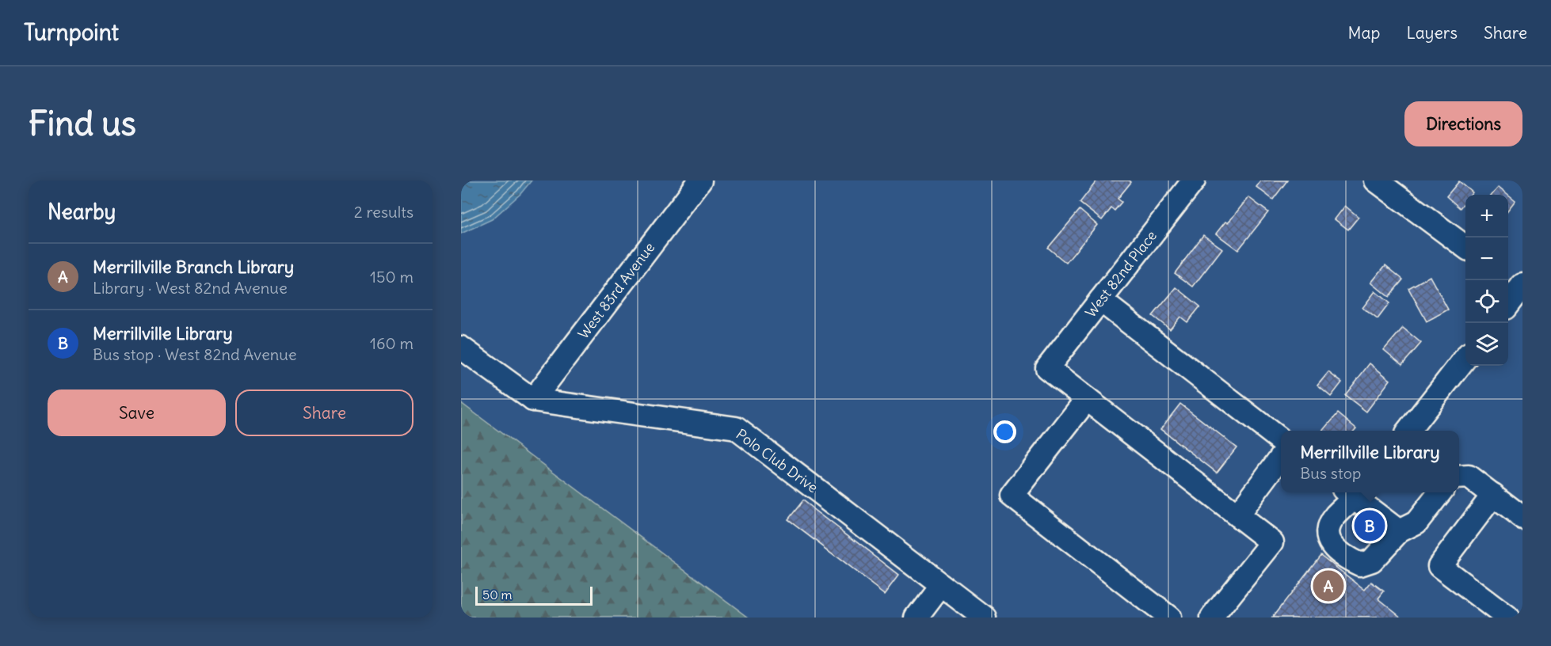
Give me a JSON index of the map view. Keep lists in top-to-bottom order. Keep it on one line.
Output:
{"streets":{"street":["West 82nd Place","West 83rd Avenue","Polo Club Drive"]},"crossings":[["West 83rd Avenue","Polo Club Drive"]],"scale_bar":"50 m","page":{"header":"Turnpoint","nav":["Map","Layers","Share"],"buttons":["Directions",["Save","Share"]],"title":"Find us","heading":["Nearby","2 results"],"map_buttons":["+","−"],"list":[{"mark":"A","name":"Merrillville Branch Library","note":"Library · West 82nd Avenue","value":"150 m"},{"mark":"B","name":"Merrillville Library","note":"Bus stop · West 82nd Avenue","value":"160 m"}],"popup":["Merrillville Library","Bus stop"],"pins":["B","A"],"scale":"50 m"}}
